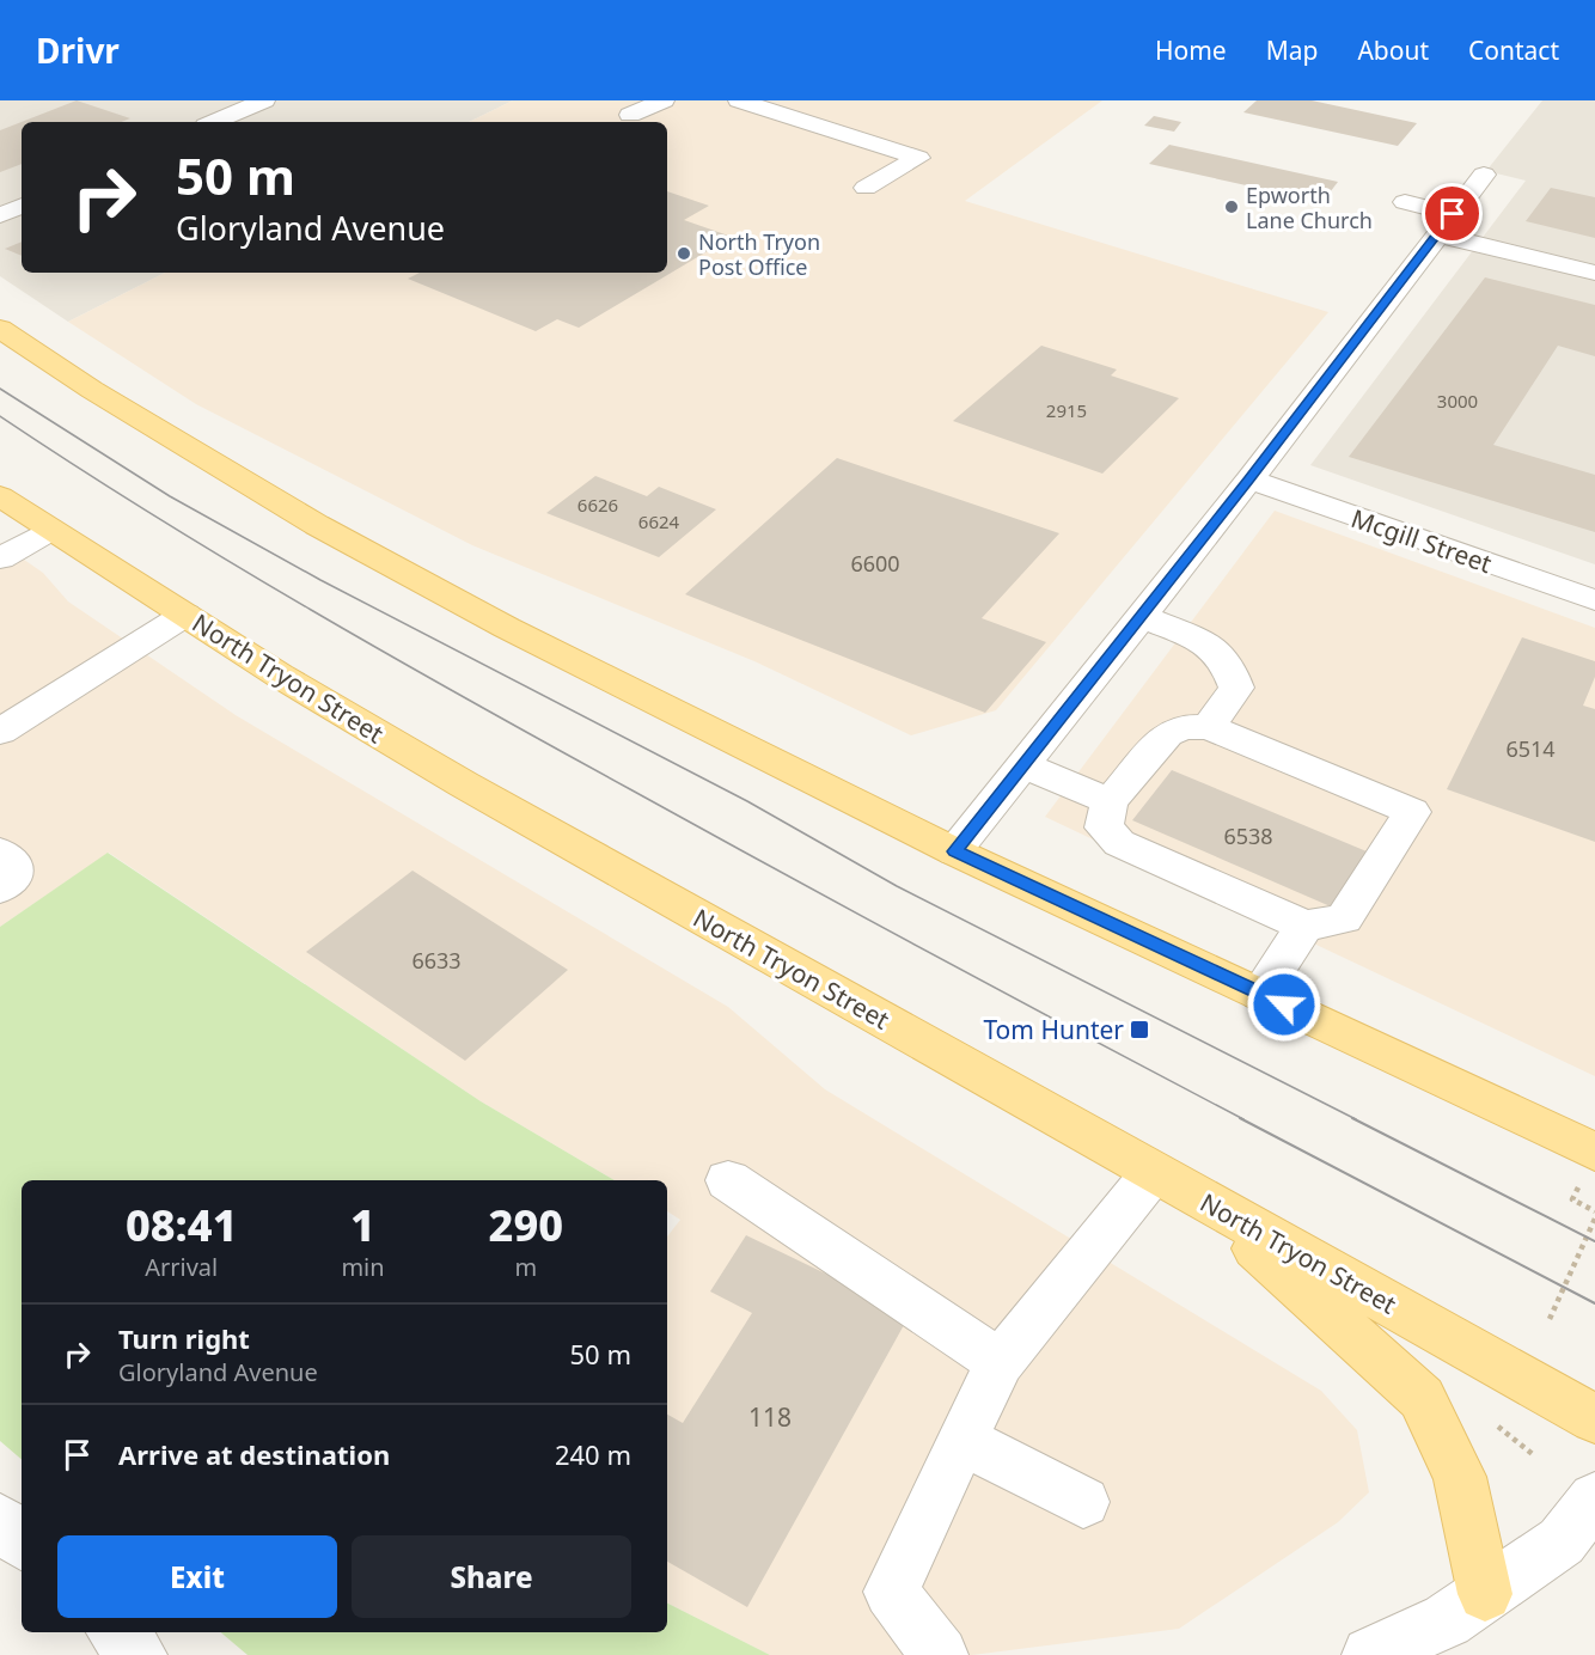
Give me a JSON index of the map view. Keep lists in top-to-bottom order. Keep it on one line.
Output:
{"streets":{"main road":["North Tryon Street"],"street":["Mcgill Street"]},"places":{"other":["Epworth Lane Church","North Tryon Post Office"],"transit":["Tom Hunter"]},"house_numbers":["3000","2915","6626","6624","6600","6514","6538","6633","118"],"page":{"header":"Drivr","nav":["Home","Map","About","Contact"],"turn":["50 m","Gloryland Avenue"],"eta":["08:41","Arrival","1","min","290","m"],"list":[{"name":"Turn right","note":"Gloryland Avenue","value":"50 m"},{"name":"Arrive at destination","value":"240 m"}],"buttons":["Exit","Share"]}}
